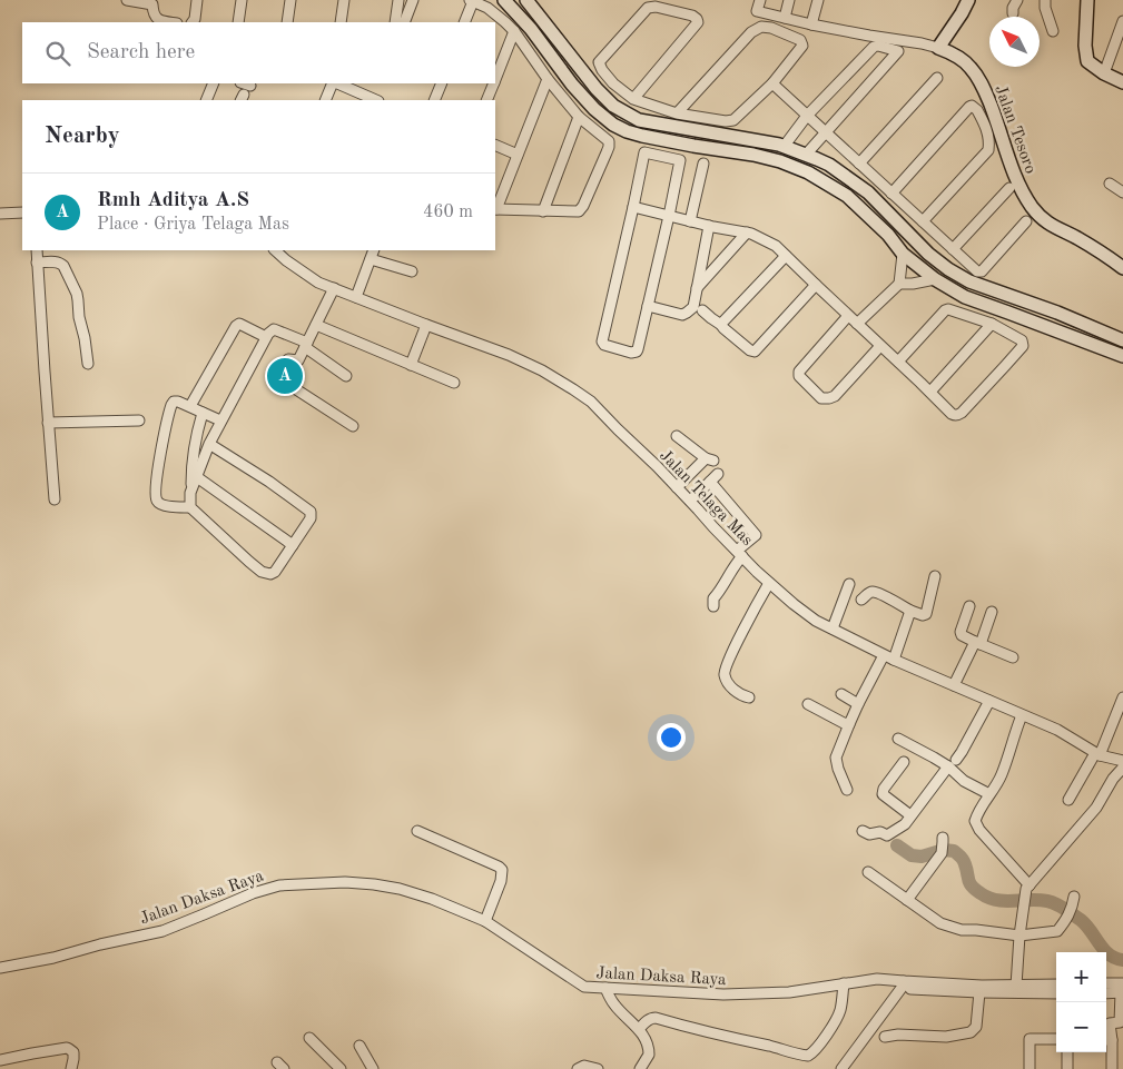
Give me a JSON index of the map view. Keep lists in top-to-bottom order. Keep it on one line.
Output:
{"streets":{"street":["Jalan Tesoro","Jalan Telaga Mas","Jalan Daksa Raya"]},"north":"top left","page":{"search":"Search here","heading":"Nearby","list":[{"mark":"A","name":"Rmh Aditya A.S","note":"Place · Griya Telaga Mas","value":"460 m"}],"pins":"A","map_buttons":["+","−"]}}
